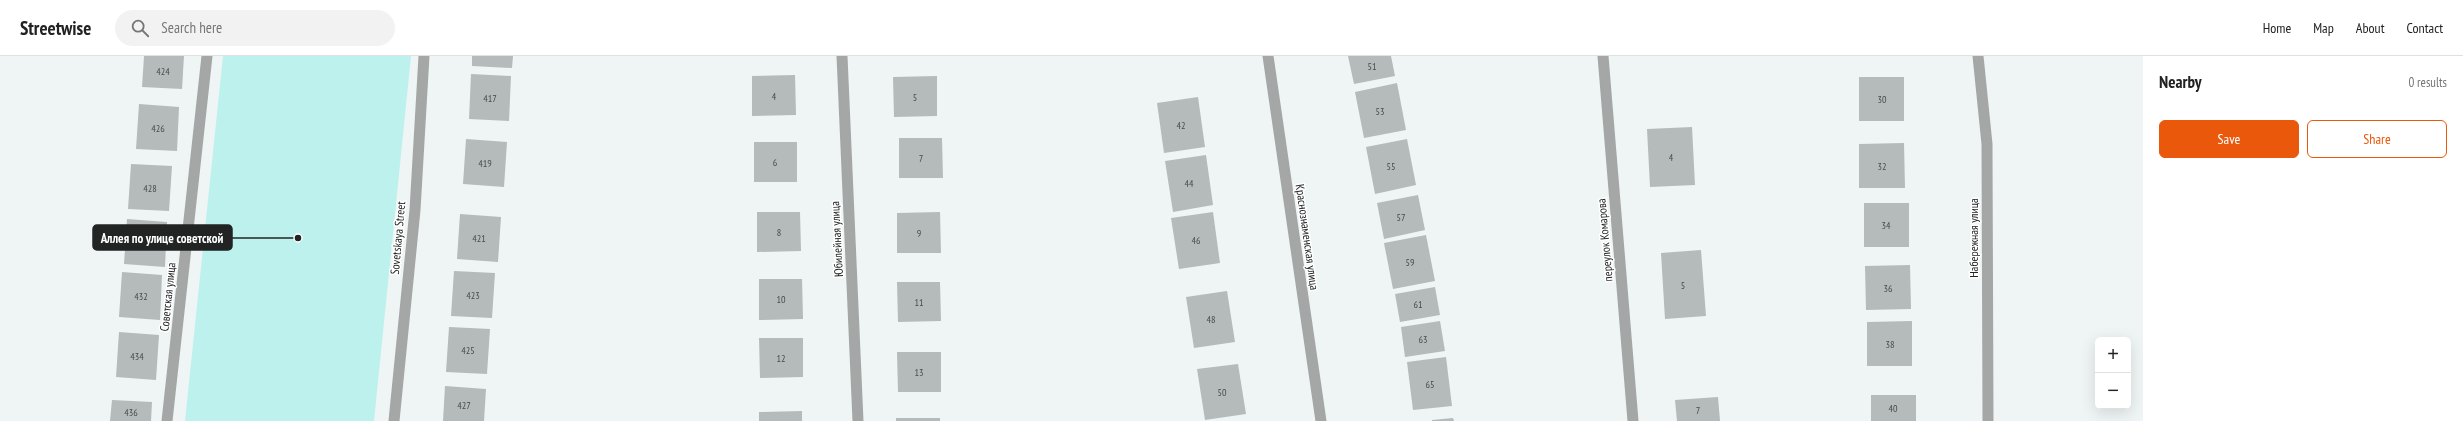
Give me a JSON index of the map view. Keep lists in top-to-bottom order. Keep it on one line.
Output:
{"streets":{"street":["Краснознаменская улица","Sovetskaya Street","Набережная улица","Юбилейная улица","переулок Комарова","Советская улица"]},"places":["Аллея по улице советской"],"house_numbers":["51","424","4","5","417","30","53","42","426","4","7","6","419","55","32","44","428","57","34","8","9","421","46","59","5","36","423","432","10","11","61","48","63","38","425","434","12","13","65","50","427","40","7","436"],"page":{"header":"Streetwise","search":"Search here","nav":["Home","Map","About","Contact"],"heading":["Nearby","0 results"],"buttons":["Save","Share"],"map_buttons":["+","−"]}}
